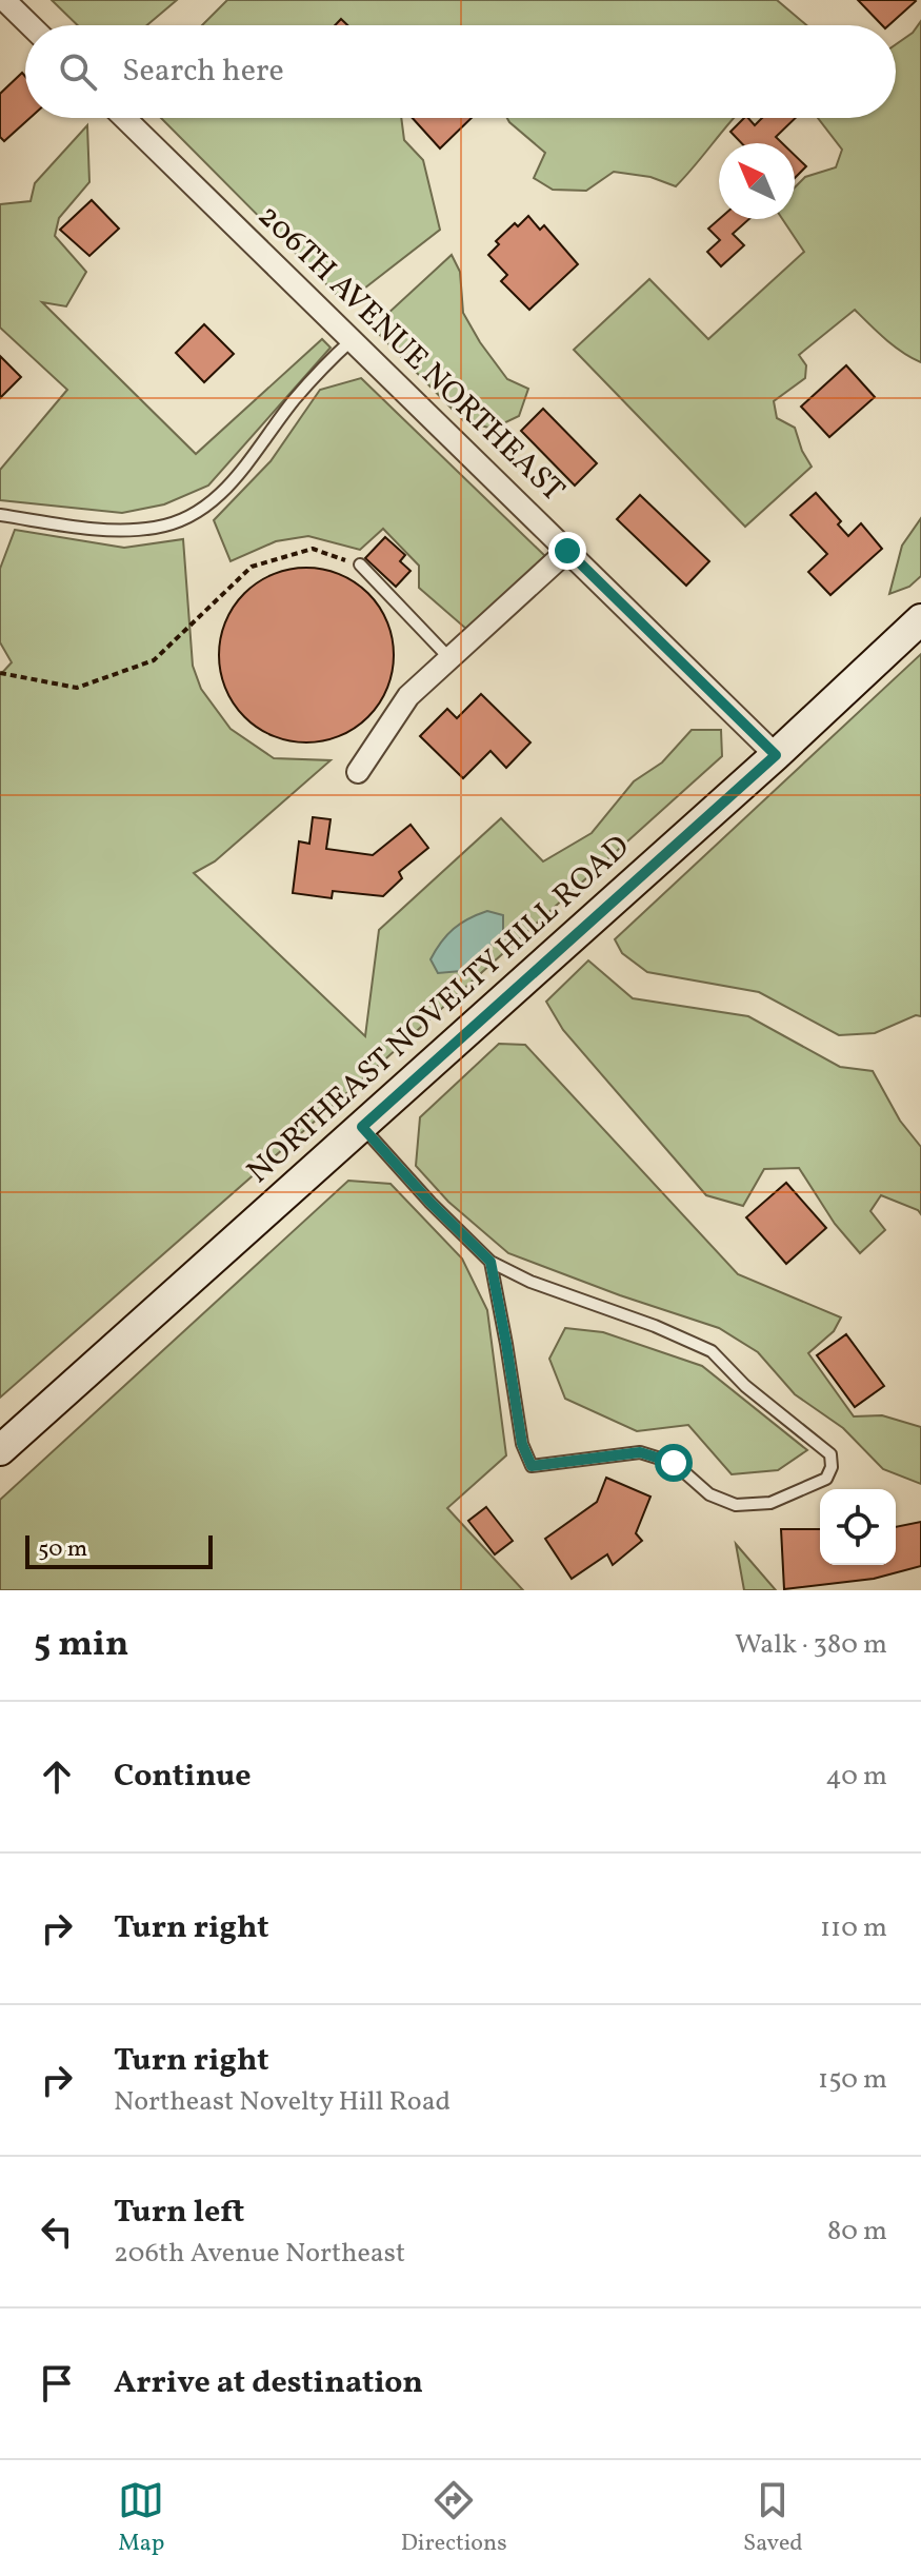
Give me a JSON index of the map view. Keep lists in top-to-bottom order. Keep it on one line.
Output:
{"streets":{"main road":["NORTHEAST NOVELTY HILL ROAD"],"street":["206TH AVENUE NORTHEAST"]},"crossings":[["206TH AVENUE NORTHEAST","NORTHEAST NOVELTY HILL ROAD"]],"scale_bar":"50 m","north":"top left","page":{"search":"Search here","scale":"50 m","heading":["5 min","Walk · 380 m"],"list":[["Continue","40 m"],["Turn right","110 m"],["Turn right","Northeast Novelty Hill Road","150 m"],["Turn left","206th Avenue Northeast","80 m"],"Arrive at destination"],"nav":["Map","Directions","Saved"]}}
